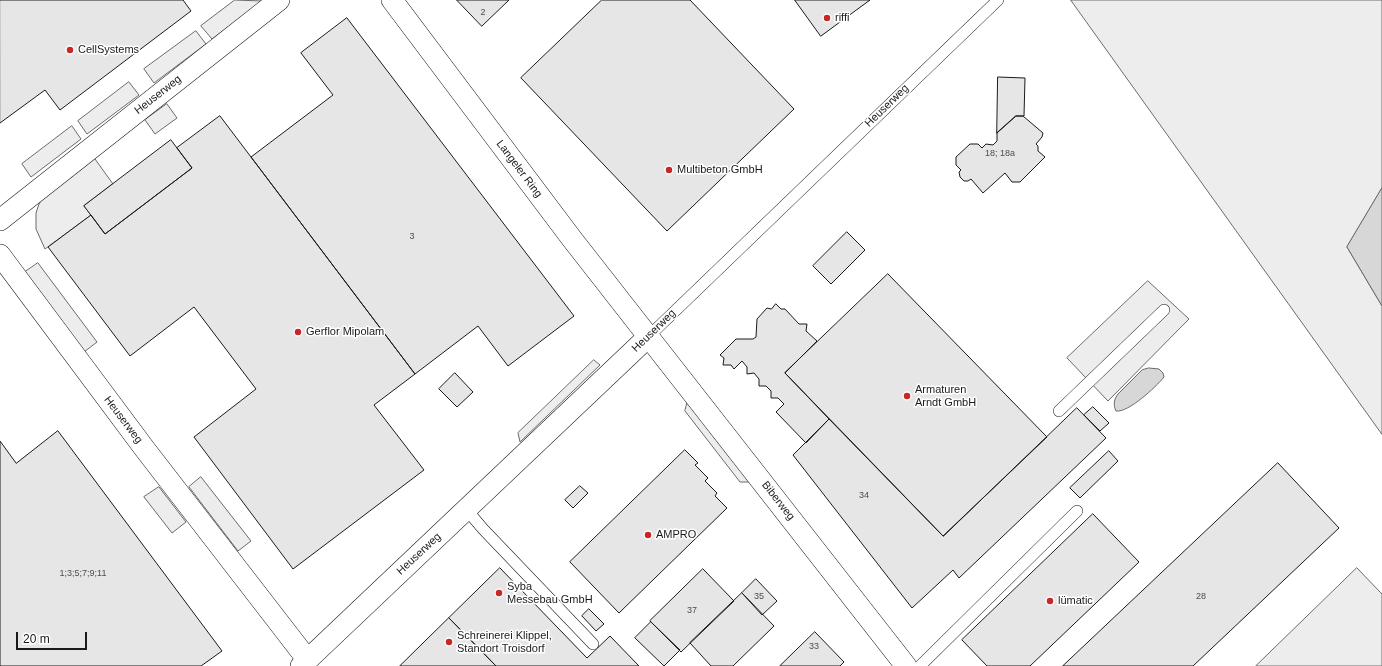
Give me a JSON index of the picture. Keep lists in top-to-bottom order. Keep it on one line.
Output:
{"streets":{"street":["Heuserweg","Langeler Ring","Biberweg"]},"crossings":[["Heuserweg","Langeler Ring"],["Heuserweg","Biberweg"],["Langeler Ring","Biberweg"]],"places":["riffi","CellSystems","Multibeton GmbH","Gerflor Mipolam","Armaturen Arndt GmbH","AMPRO","Syba Messebau GmbH","lümatic","Schreinerei Klippel, Standort Troisdorf"],"house_numbers":["2","18; 18a","3","34","1;3;5;7;9;11","35","28","37","33"],"scale_bar":"20 m"}
